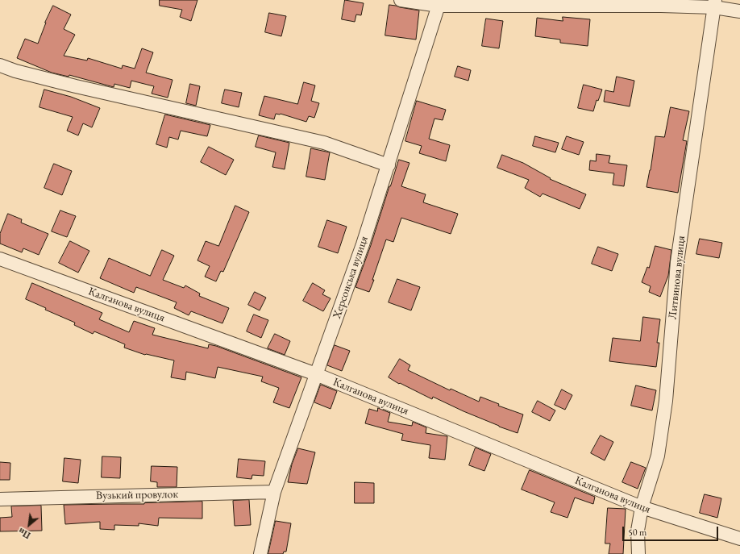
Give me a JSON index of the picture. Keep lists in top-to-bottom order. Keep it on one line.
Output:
{"streets":{"street":["Херсонська вулиця","Литвинова вулиця","Калганова вулиця","Вузький провулок"]},"crossings":[["Херсонська вулиця","Калганова вулиця"],["Херсонська вулиця","Вузький провулок"],["Литвинова вулиця","Калганова вулиця"]],"scale_bar":"50 m","north":"bottom left"}
